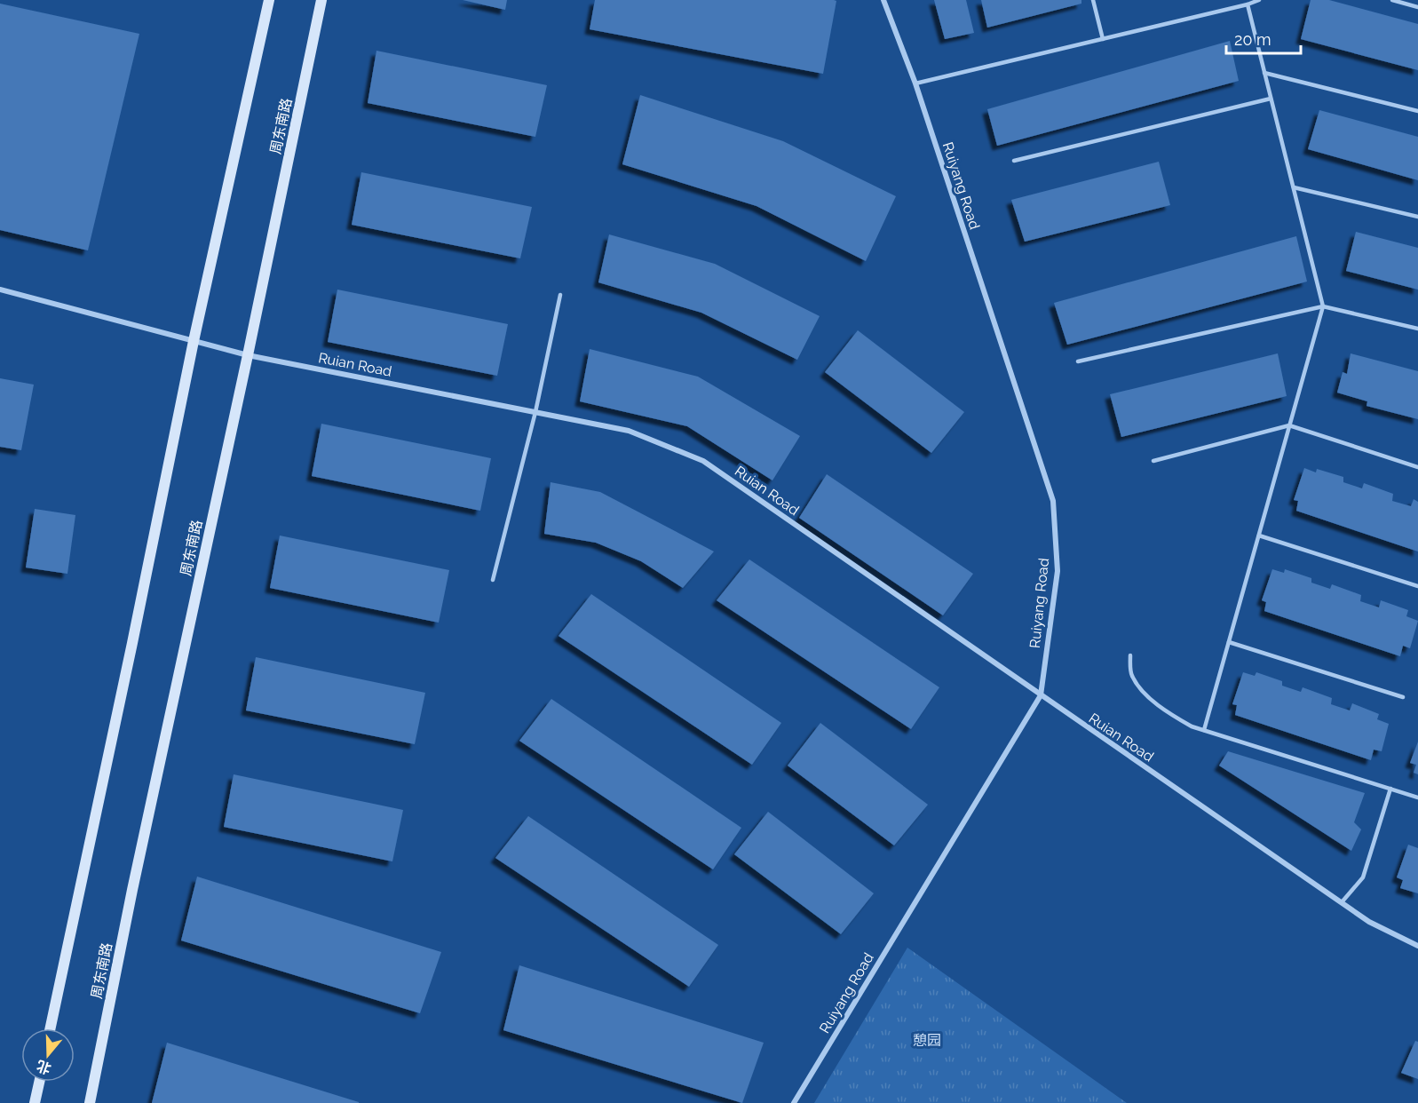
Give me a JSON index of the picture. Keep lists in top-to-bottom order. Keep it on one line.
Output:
{"streets":{"street":["周东南路","Ruiyang Road","Ruian Road"]},"crossings":[["周东南路","Ruian Road"],["Ruiyang Road","Ruian Road"]],"parks":["憩园"],"scale_bar":"20 m","north":"bottom"}
